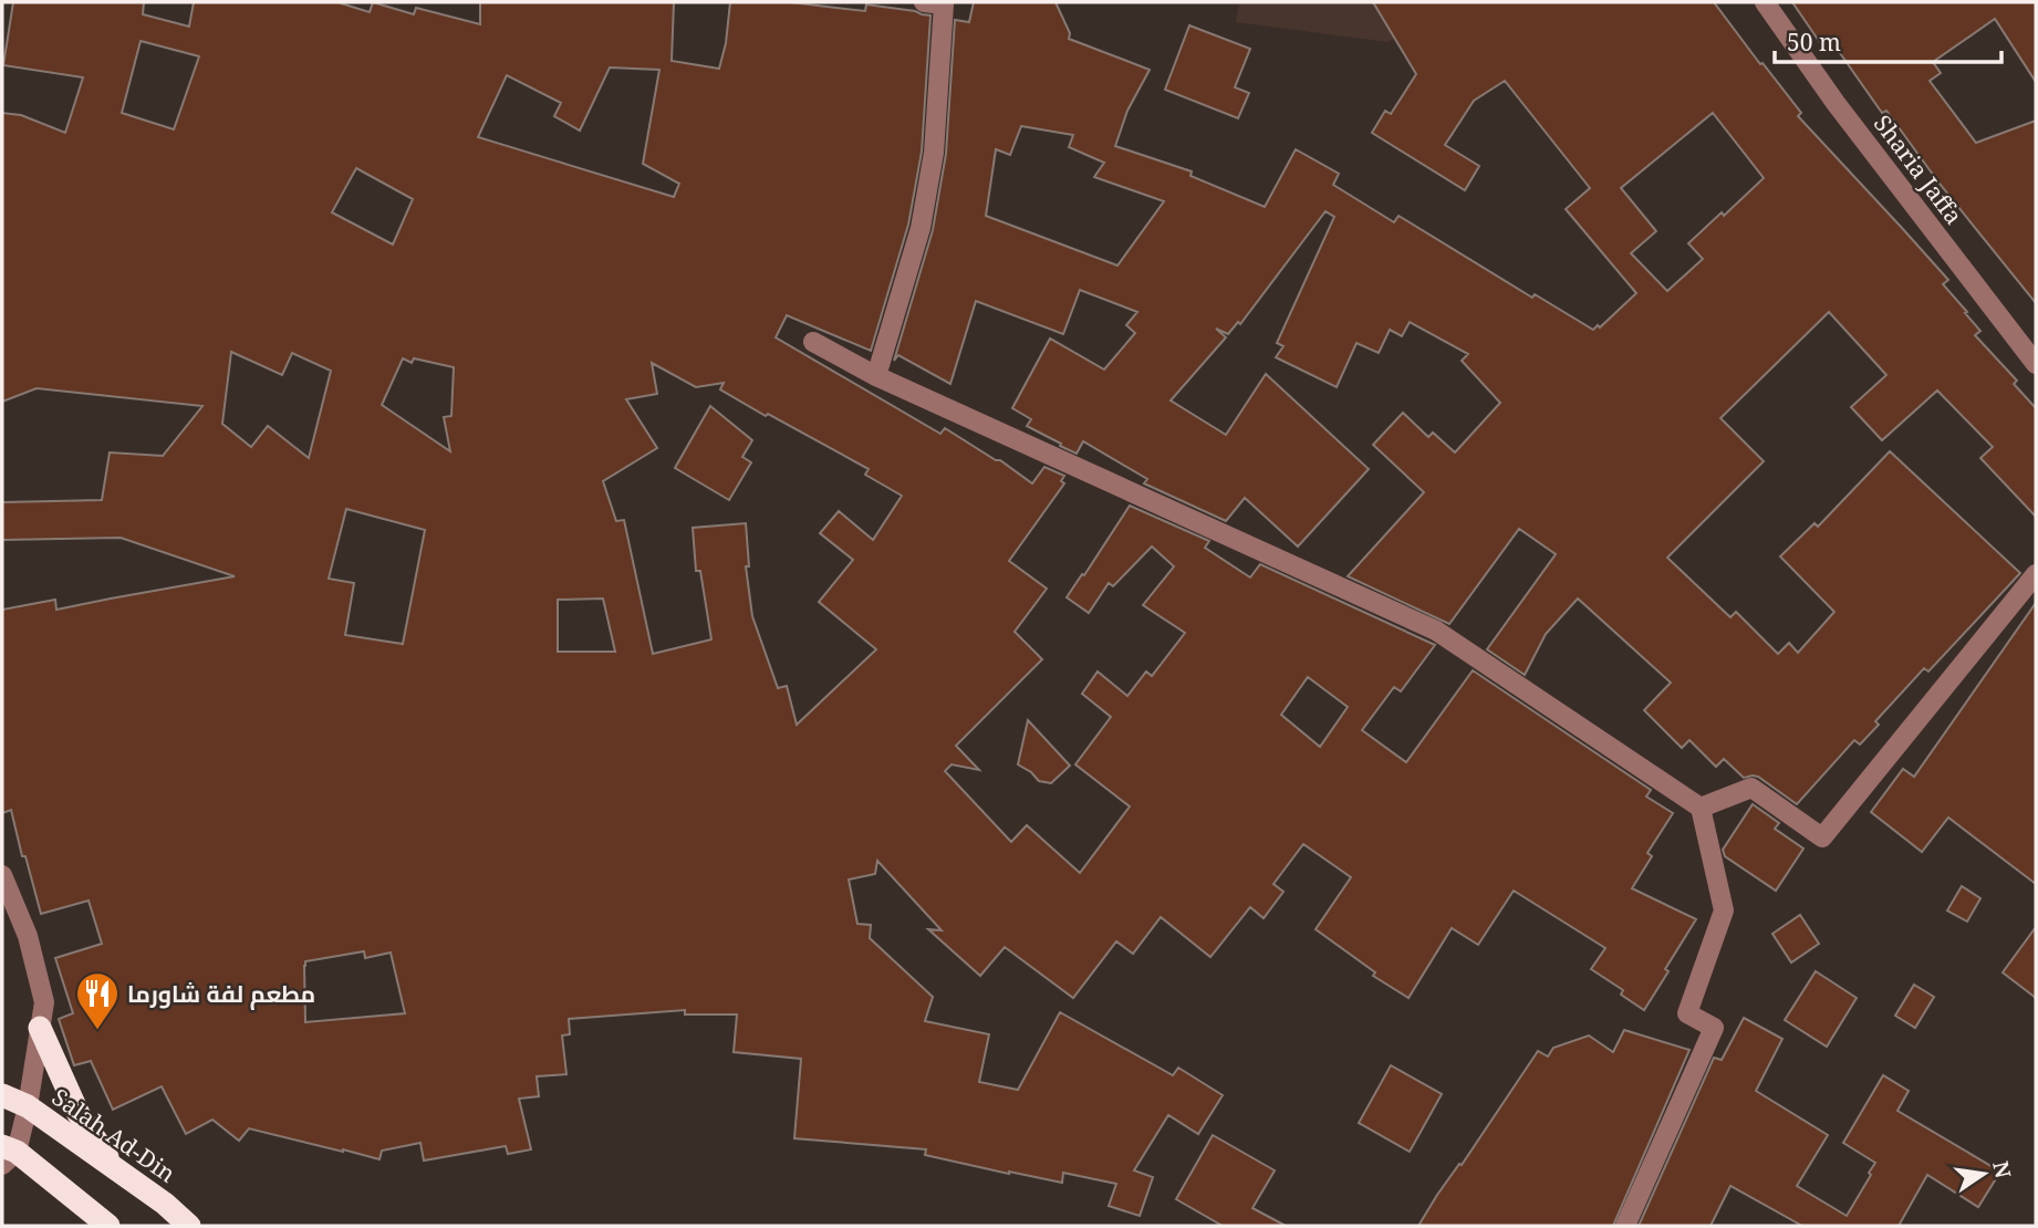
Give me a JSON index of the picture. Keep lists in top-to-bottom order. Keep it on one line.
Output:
{"streets":{"highway":["Salah Ad-Din"],"street":["Sharia Jaffa"]},"places":{"restaurant":["مطعم لفة شاورما"]},"scale_bar":"50 m","north":"right"}
